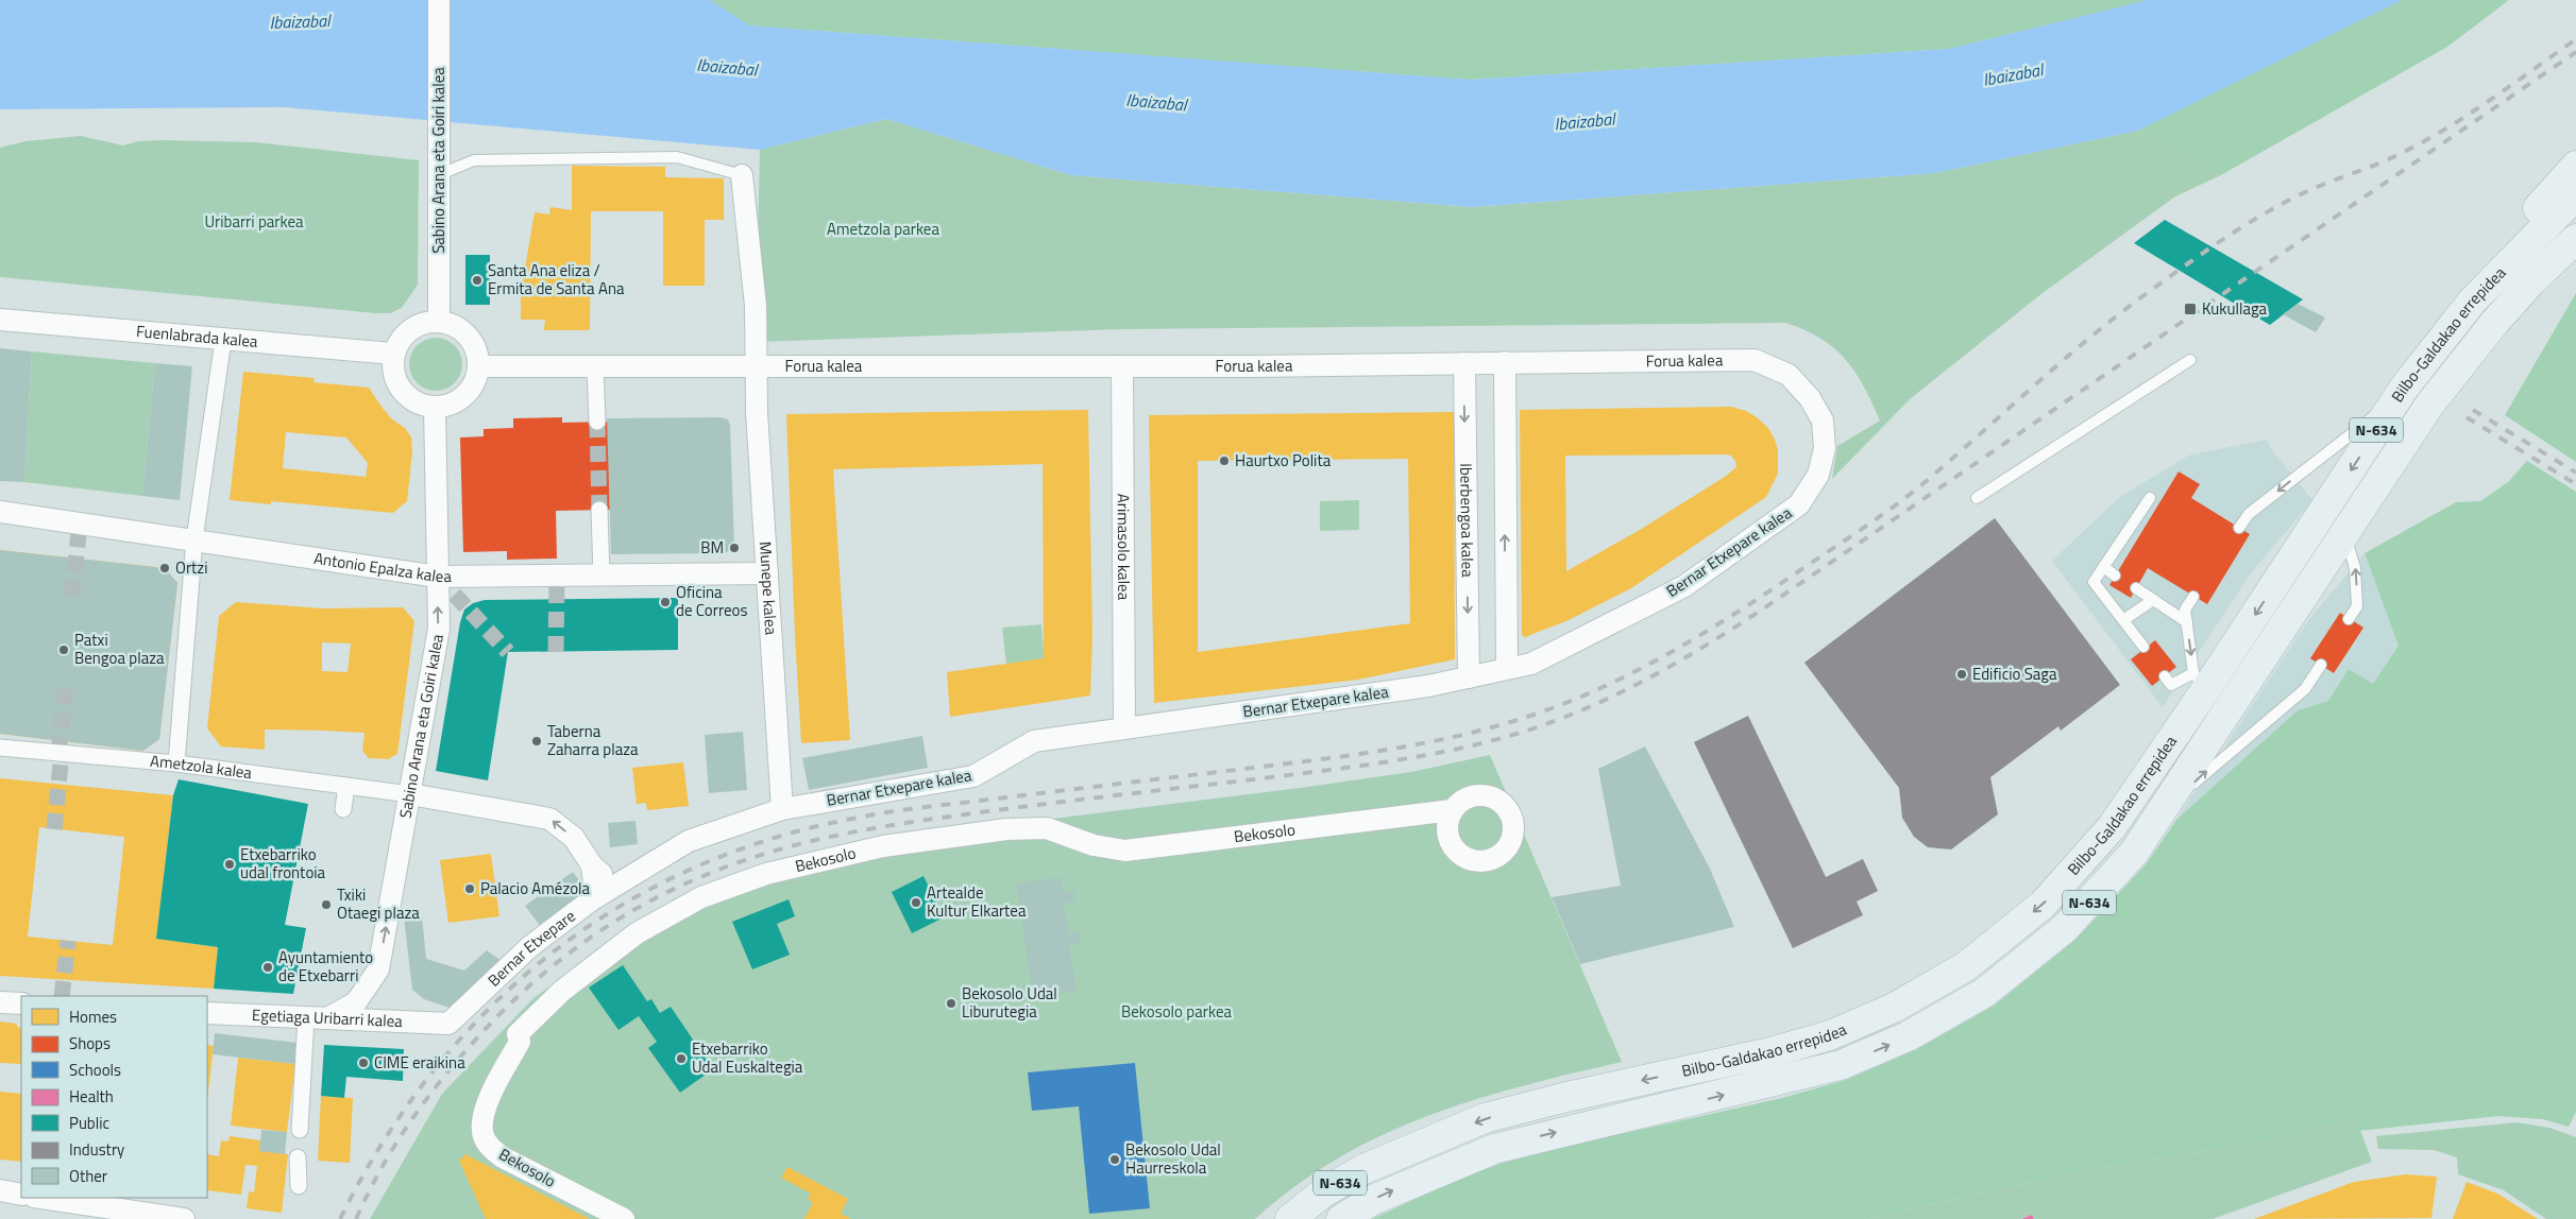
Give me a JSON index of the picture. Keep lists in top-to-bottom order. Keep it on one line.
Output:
{"streets":{"highway":["Bilbo-Galdakao errepidea","N-634"],"street":["Sabino Arana eta Goiri kalea","Fuenlabrada kalea","Forua kalea","Iberbengoa kalea","Arimasolo kalea","Bernar Etxepare kalea","Antonio Epalza kalea","Munepe kalea","Ametzola kalea","Bekosolo","Bernar Etxepare","Egetiaga Uribarri kalea"]},"crossings":[["Sabino Arana eta Goiri kalea","Fuenlabrada kalea"],["Sabino Arana eta Goiri kalea","Forua kalea"],["Sabino Arana eta Goiri kalea","Antonio Epalza kalea"],["Sabino Arana eta Goiri kalea","Ametzola kalea"],["Sabino Arana eta Goiri kalea","Egetiaga Uribarri kalea"],["Fuenlabrada kalea","Forua kalea"],["Forua kalea","Iberbengoa kalea"],["Forua kalea","Arimasolo kalea"],["Forua kalea","Bernar Etxepare kalea"],["Forua kalea","Munepe kalea"],["Iberbengoa kalea","Bernar Etxepare kalea"],["Arimasolo kalea","Bernar Etxepare kalea"],["Bernar Etxepare kalea","Munepe kalea"],["Bernar Etxepare kalea","Bernar Etxepare"],["Antonio Epalza kalea","Munepe kalea"],["Ametzola kalea","Bernar Etxepare"],["Bernar Etxepare","Egetiaga Uribarri kalea"]],"one_way":["Sabino Arana eta Goiri kalea"],"water":["Ibaizabal"],"parks":["Uribarri parkea","Ametzola parkea","Bekosolo parkea"],"places":{"other":["Santa Ana eliza / Ermita de Santa Ana","Haurtxo Polita","BM","Ortzi","Oficina de Correos","Patxi Bengoa plaza","Edificio Saga","Taberna Zaharra plaza","Etxebarriko udal frontoia","Palacio Amézola","Artealde Kultur Elkartea","Txiki Otaegi plaza","Ayuntamiento de Etxebarri","Bekosolo Udal Liburutegia","Etxebarriko Udal Euskaltegia","CIME eraikina","Bekosolo Udal Haurreskola"],"transit":["Kukullaga"]},"legend":["Homes","Shops","Schools","Health","Public","Industry","Other"]}
